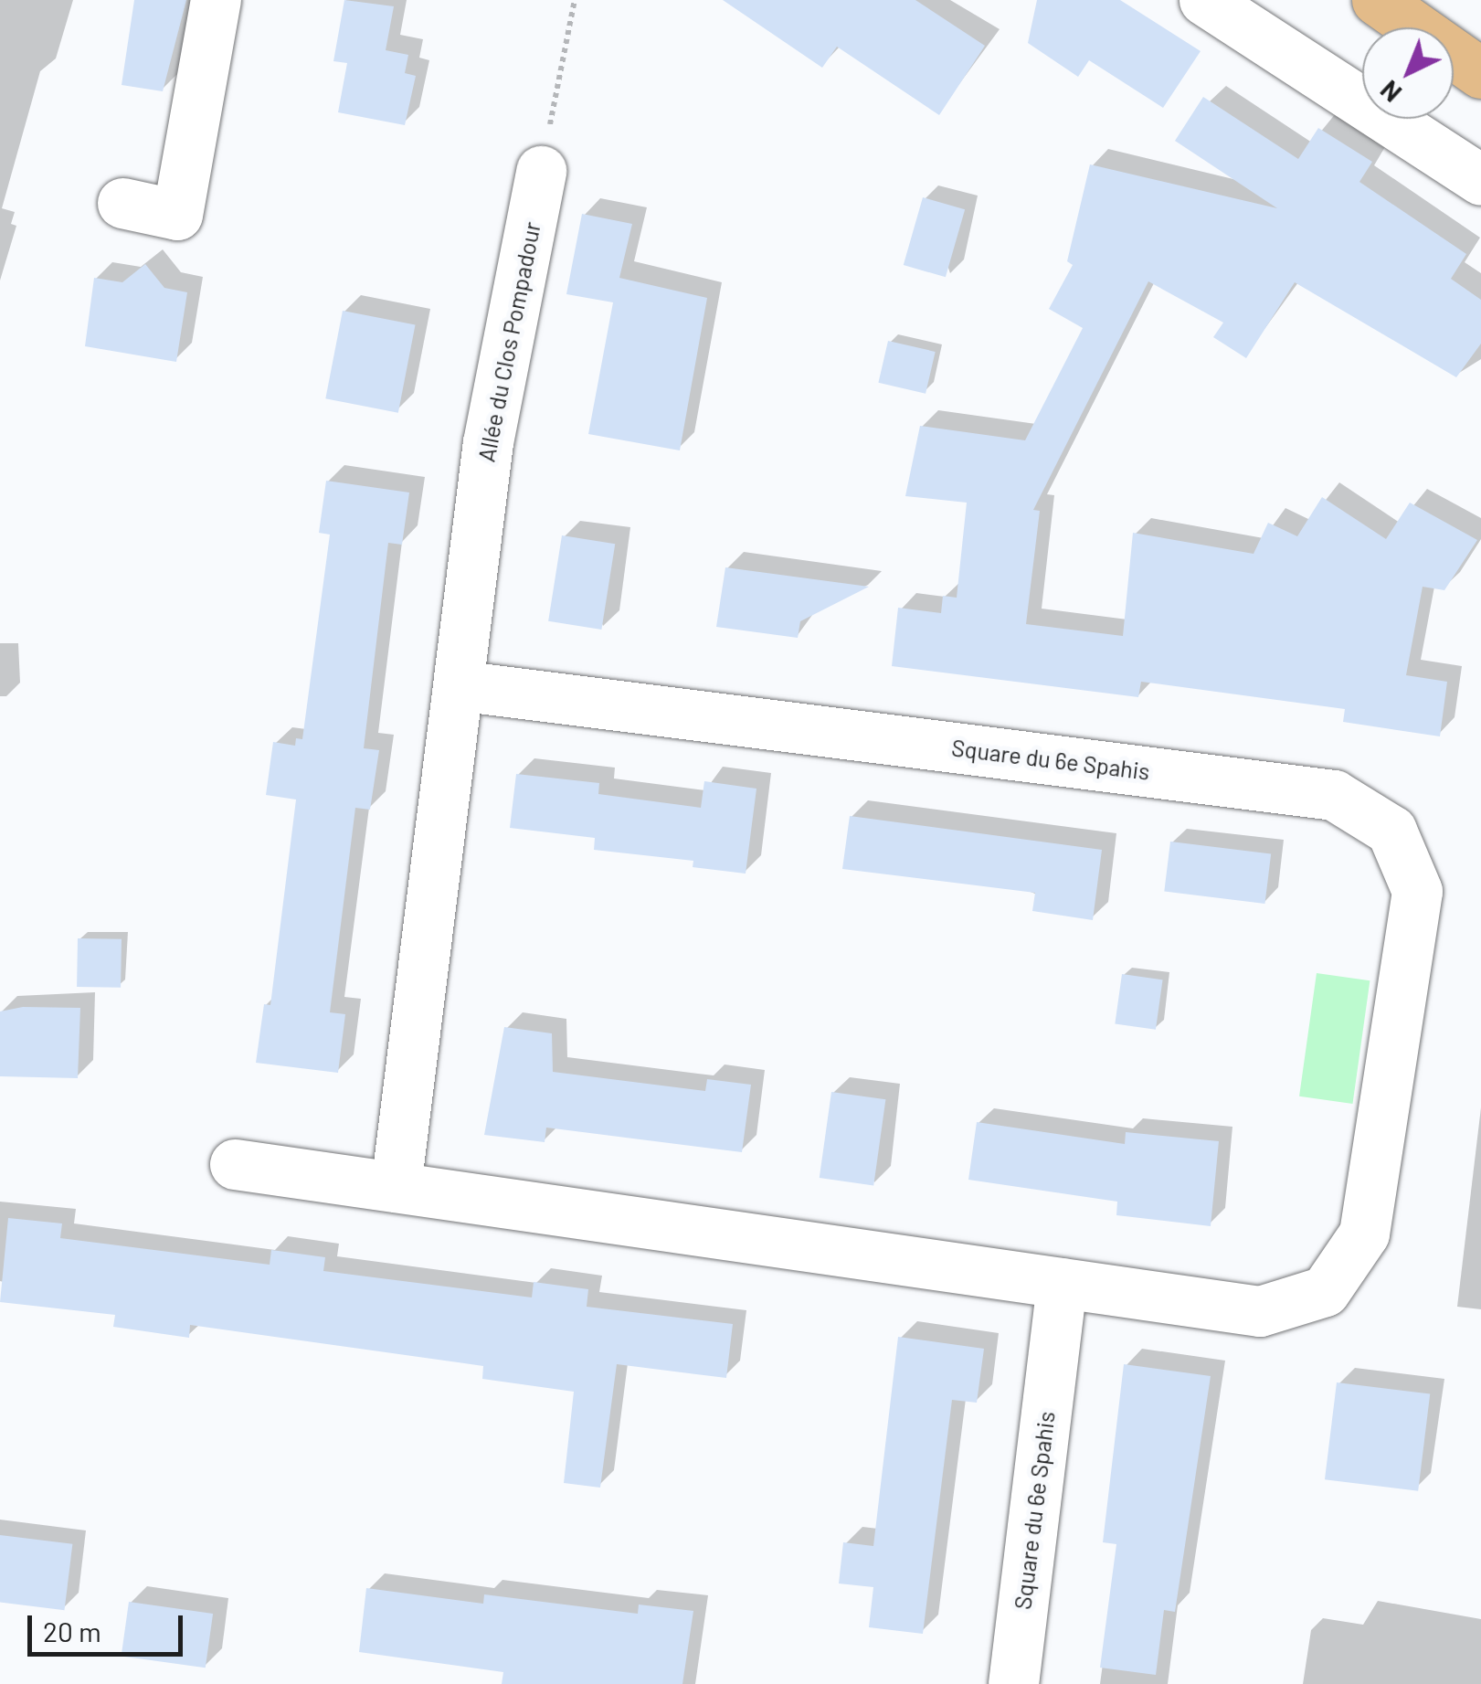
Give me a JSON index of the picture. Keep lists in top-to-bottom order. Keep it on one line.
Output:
{"streets":{"street":["Allée du Clos Pompadour","Square du 6e Spahis"]},"crossings":[["Allée du Clos Pompadour","Square du 6e Spahis"]],"scale_bar":"20 m","north":"bottom left"}
